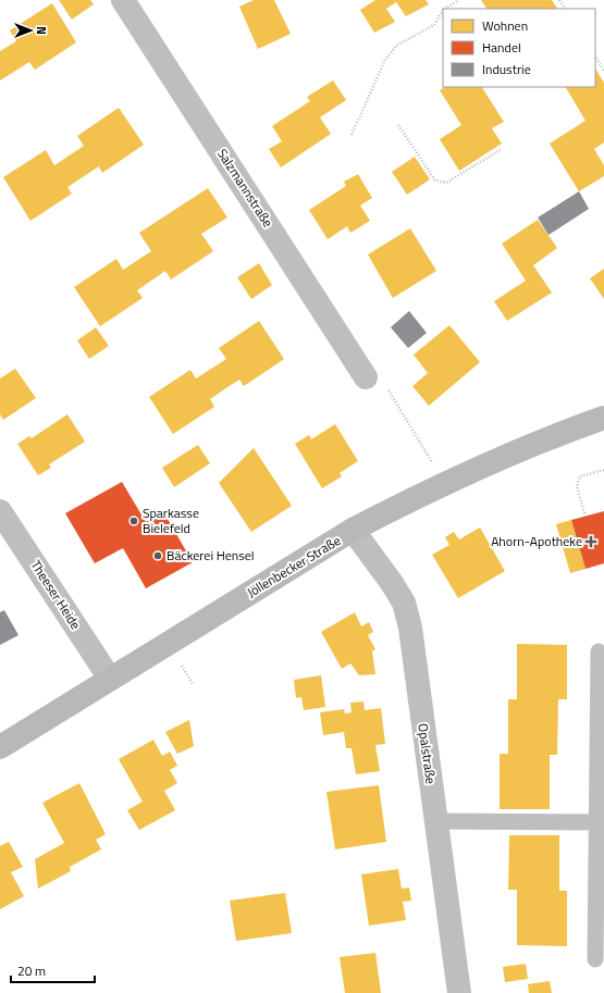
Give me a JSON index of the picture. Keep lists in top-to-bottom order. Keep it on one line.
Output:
{"streets":{"main road":["Jöllenbecker Straße"],"street":["Salzmannstraße","Theeser Heide","Opalstraße"]},"crossings":[["Jöllenbecker Straße","Theeser Heide"],["Jöllenbecker Straße","Opalstraße"]],"places":{"other":["Sparkasse Bielefeld","Bäckerei Hensel"],"health":["Ahorn-Apotheke"]},"legend":["Wohnen","Handel","Industrie"],"scale_bar":"20 m","north":"right"}
